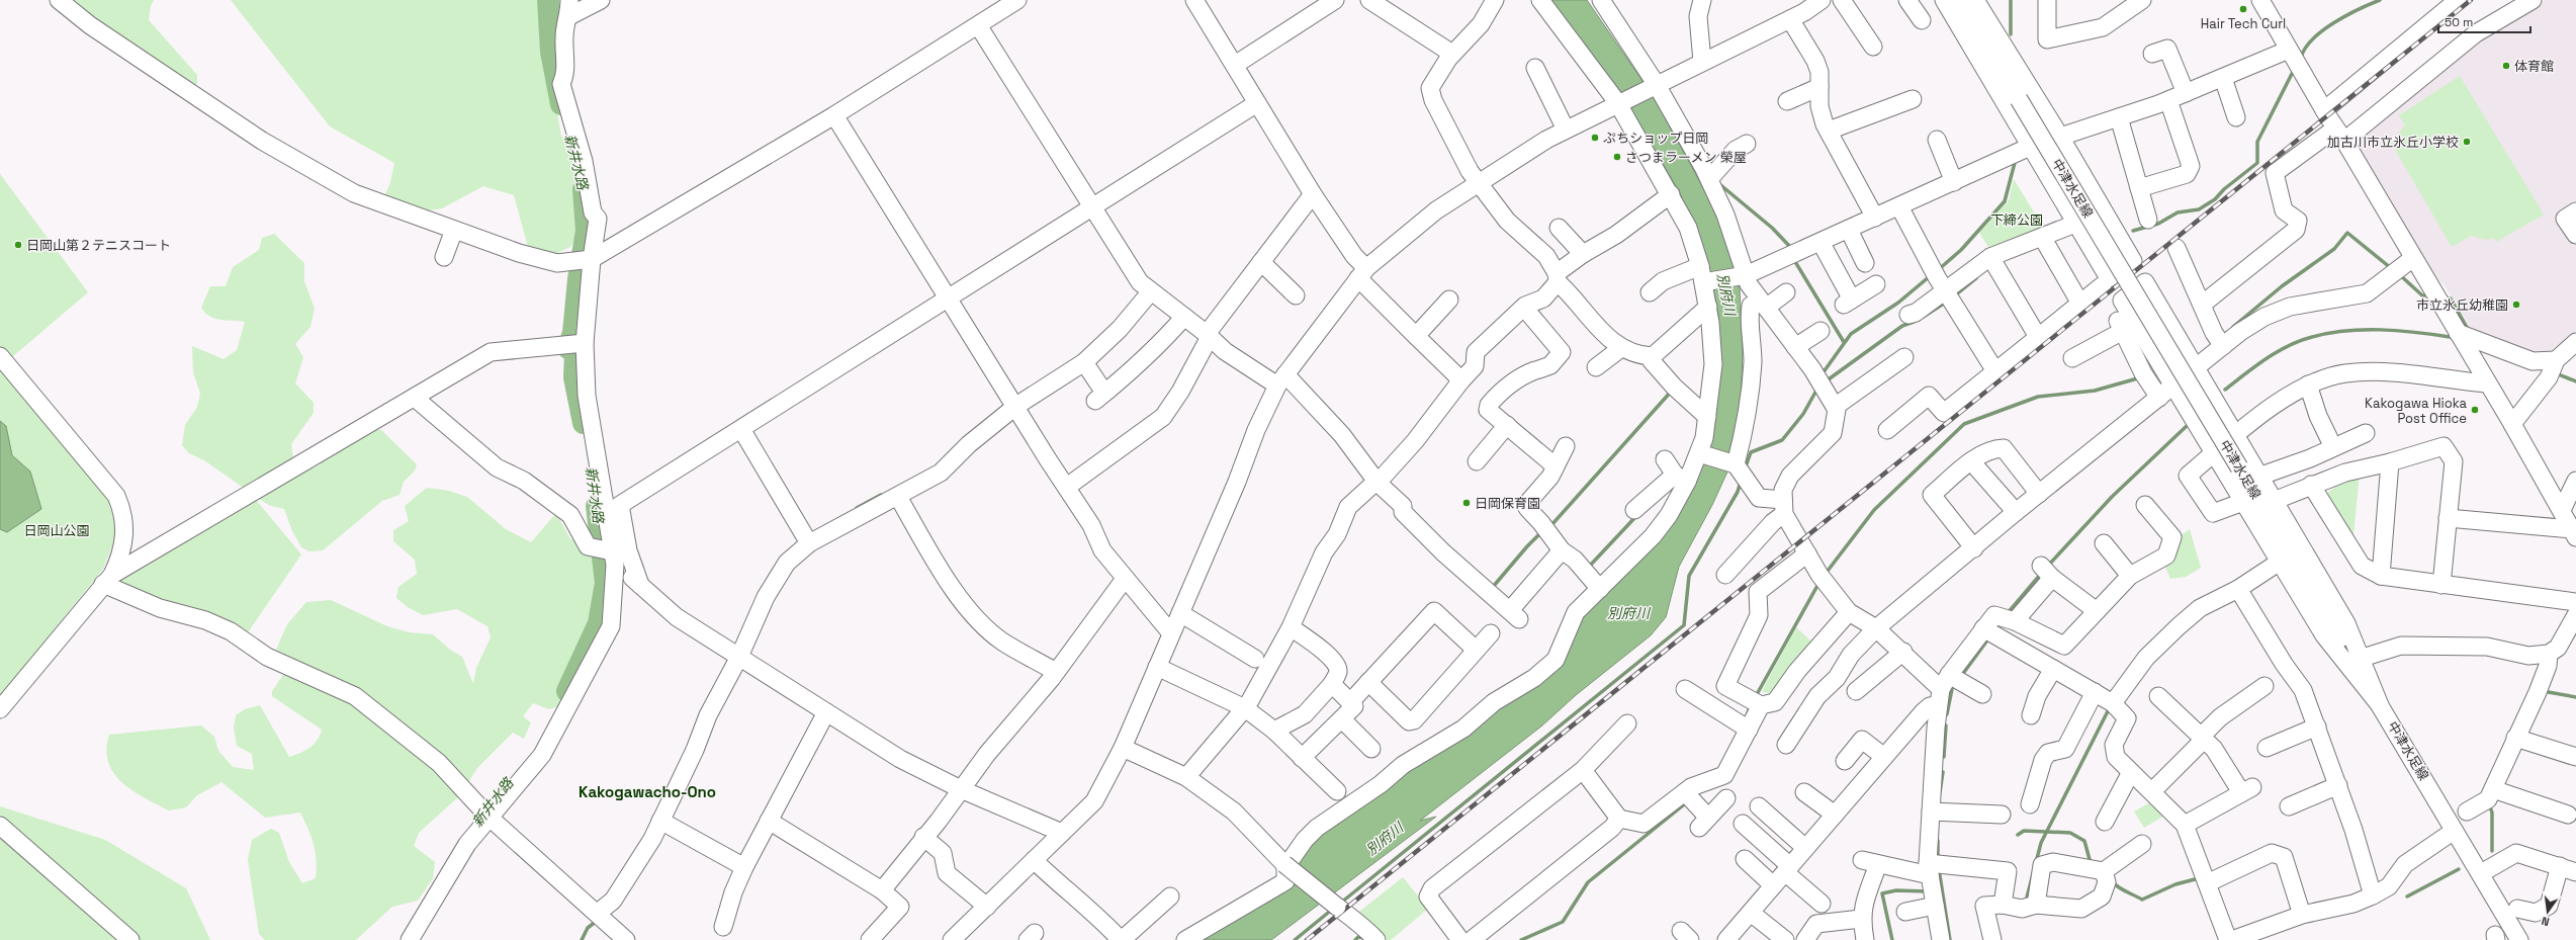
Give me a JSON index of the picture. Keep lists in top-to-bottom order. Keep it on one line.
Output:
{"streets":{"street":["中津水足線"]},"districts":["Kakogawacho-Ono"],"water":["新井水路","別府川"],"parks":["下締公園","日岡山公園"],"places":["Hair Tech Curl","体育館","ぷちショップ日岡","加古川市立氷丘小学校","さつまラーメン 榮屋","日岡山第２テニスコート","市立氷丘幼稚園","Kakogawa Hioka Post Office","日岡保育園"],"scale_bar":"50 m","north":"bottom"}
